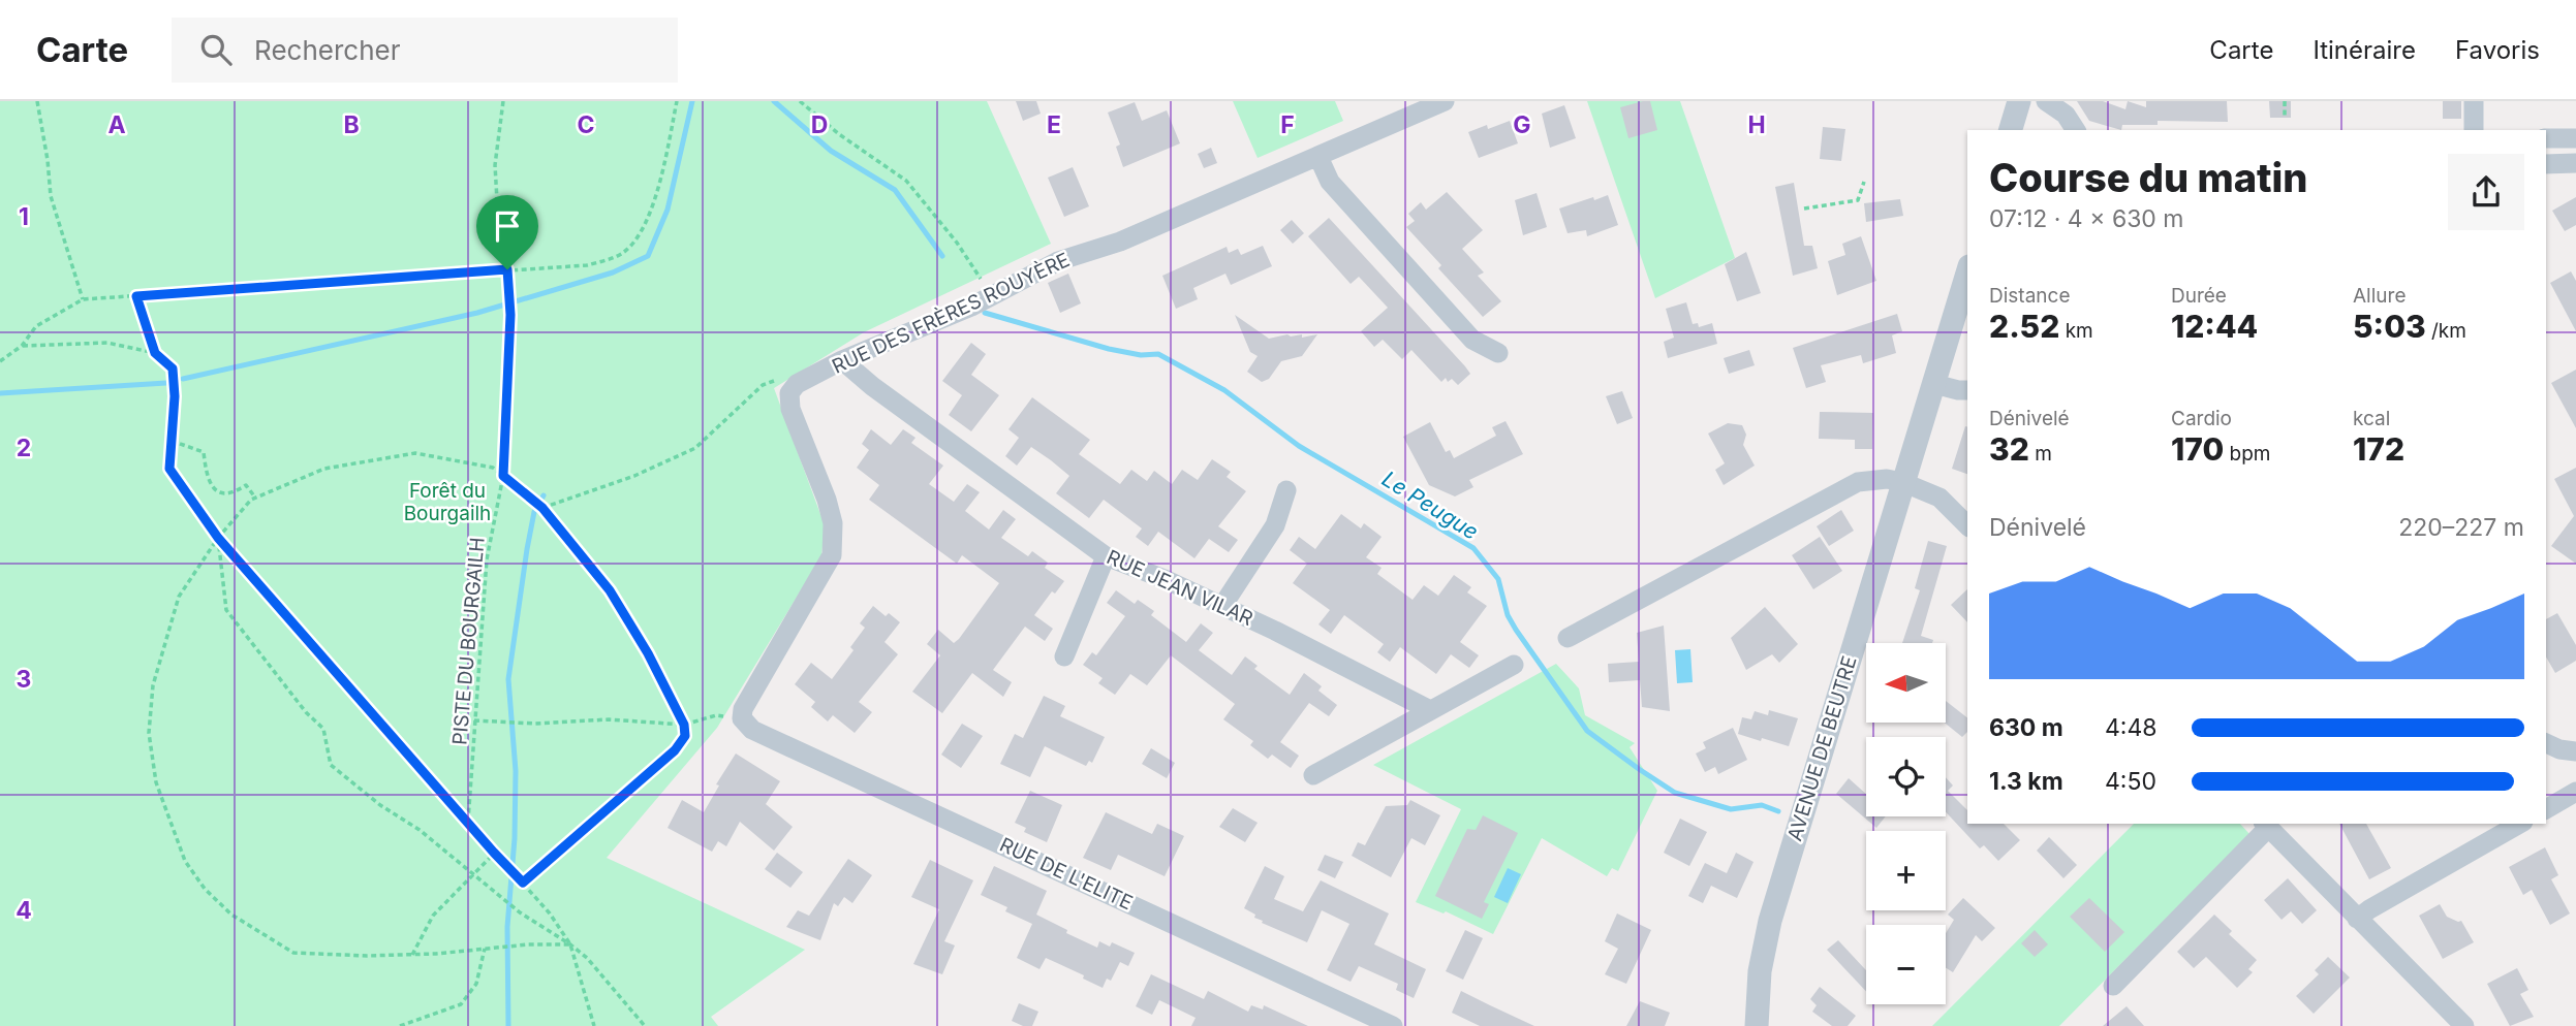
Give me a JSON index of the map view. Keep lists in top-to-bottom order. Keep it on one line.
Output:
{"streets":{"street":["RUE DES FRÈRES ROUYÈRE","RUE JEAN VILAR","AVENUE DE BEUTRE","RUE DE L'ELITE"],"path":["PISTE DU BOURGAILH"]},"crossings":[["RUE DES FRÈRES ROUYÈRE","RUE JEAN VILAR"],["RUE DES FRÈRES ROUYÈRE","RUE DE L'ELITE"]],"water":["Le Peugue"],"parks":["Forêt du Bourgailh"],"north":"left","page":{"header":"Carte","search":"Rechercher","nav":["Carte","Itinéraire","Favoris"],"heading":["Course du matin","07:12 · 4 × 630 m"],"stats":[["Distance","2.52 km"],["Durée","12:44"],["Allure","5:03 /km"],["Dénivelé","32 m"],["Cardio","170 bpm"],["kcal","172"]],"chart":["Dénivelé","220–227 m"],"map_buttons":["+","−"],"list":[{"name":"630 m","note":"4:48"},{"name":"1.3 km","note":"4:50"}]},"grid":{"columns":["A","B","C","D","E","F","G","H"],"rows":["1","2","3","4"]}}
